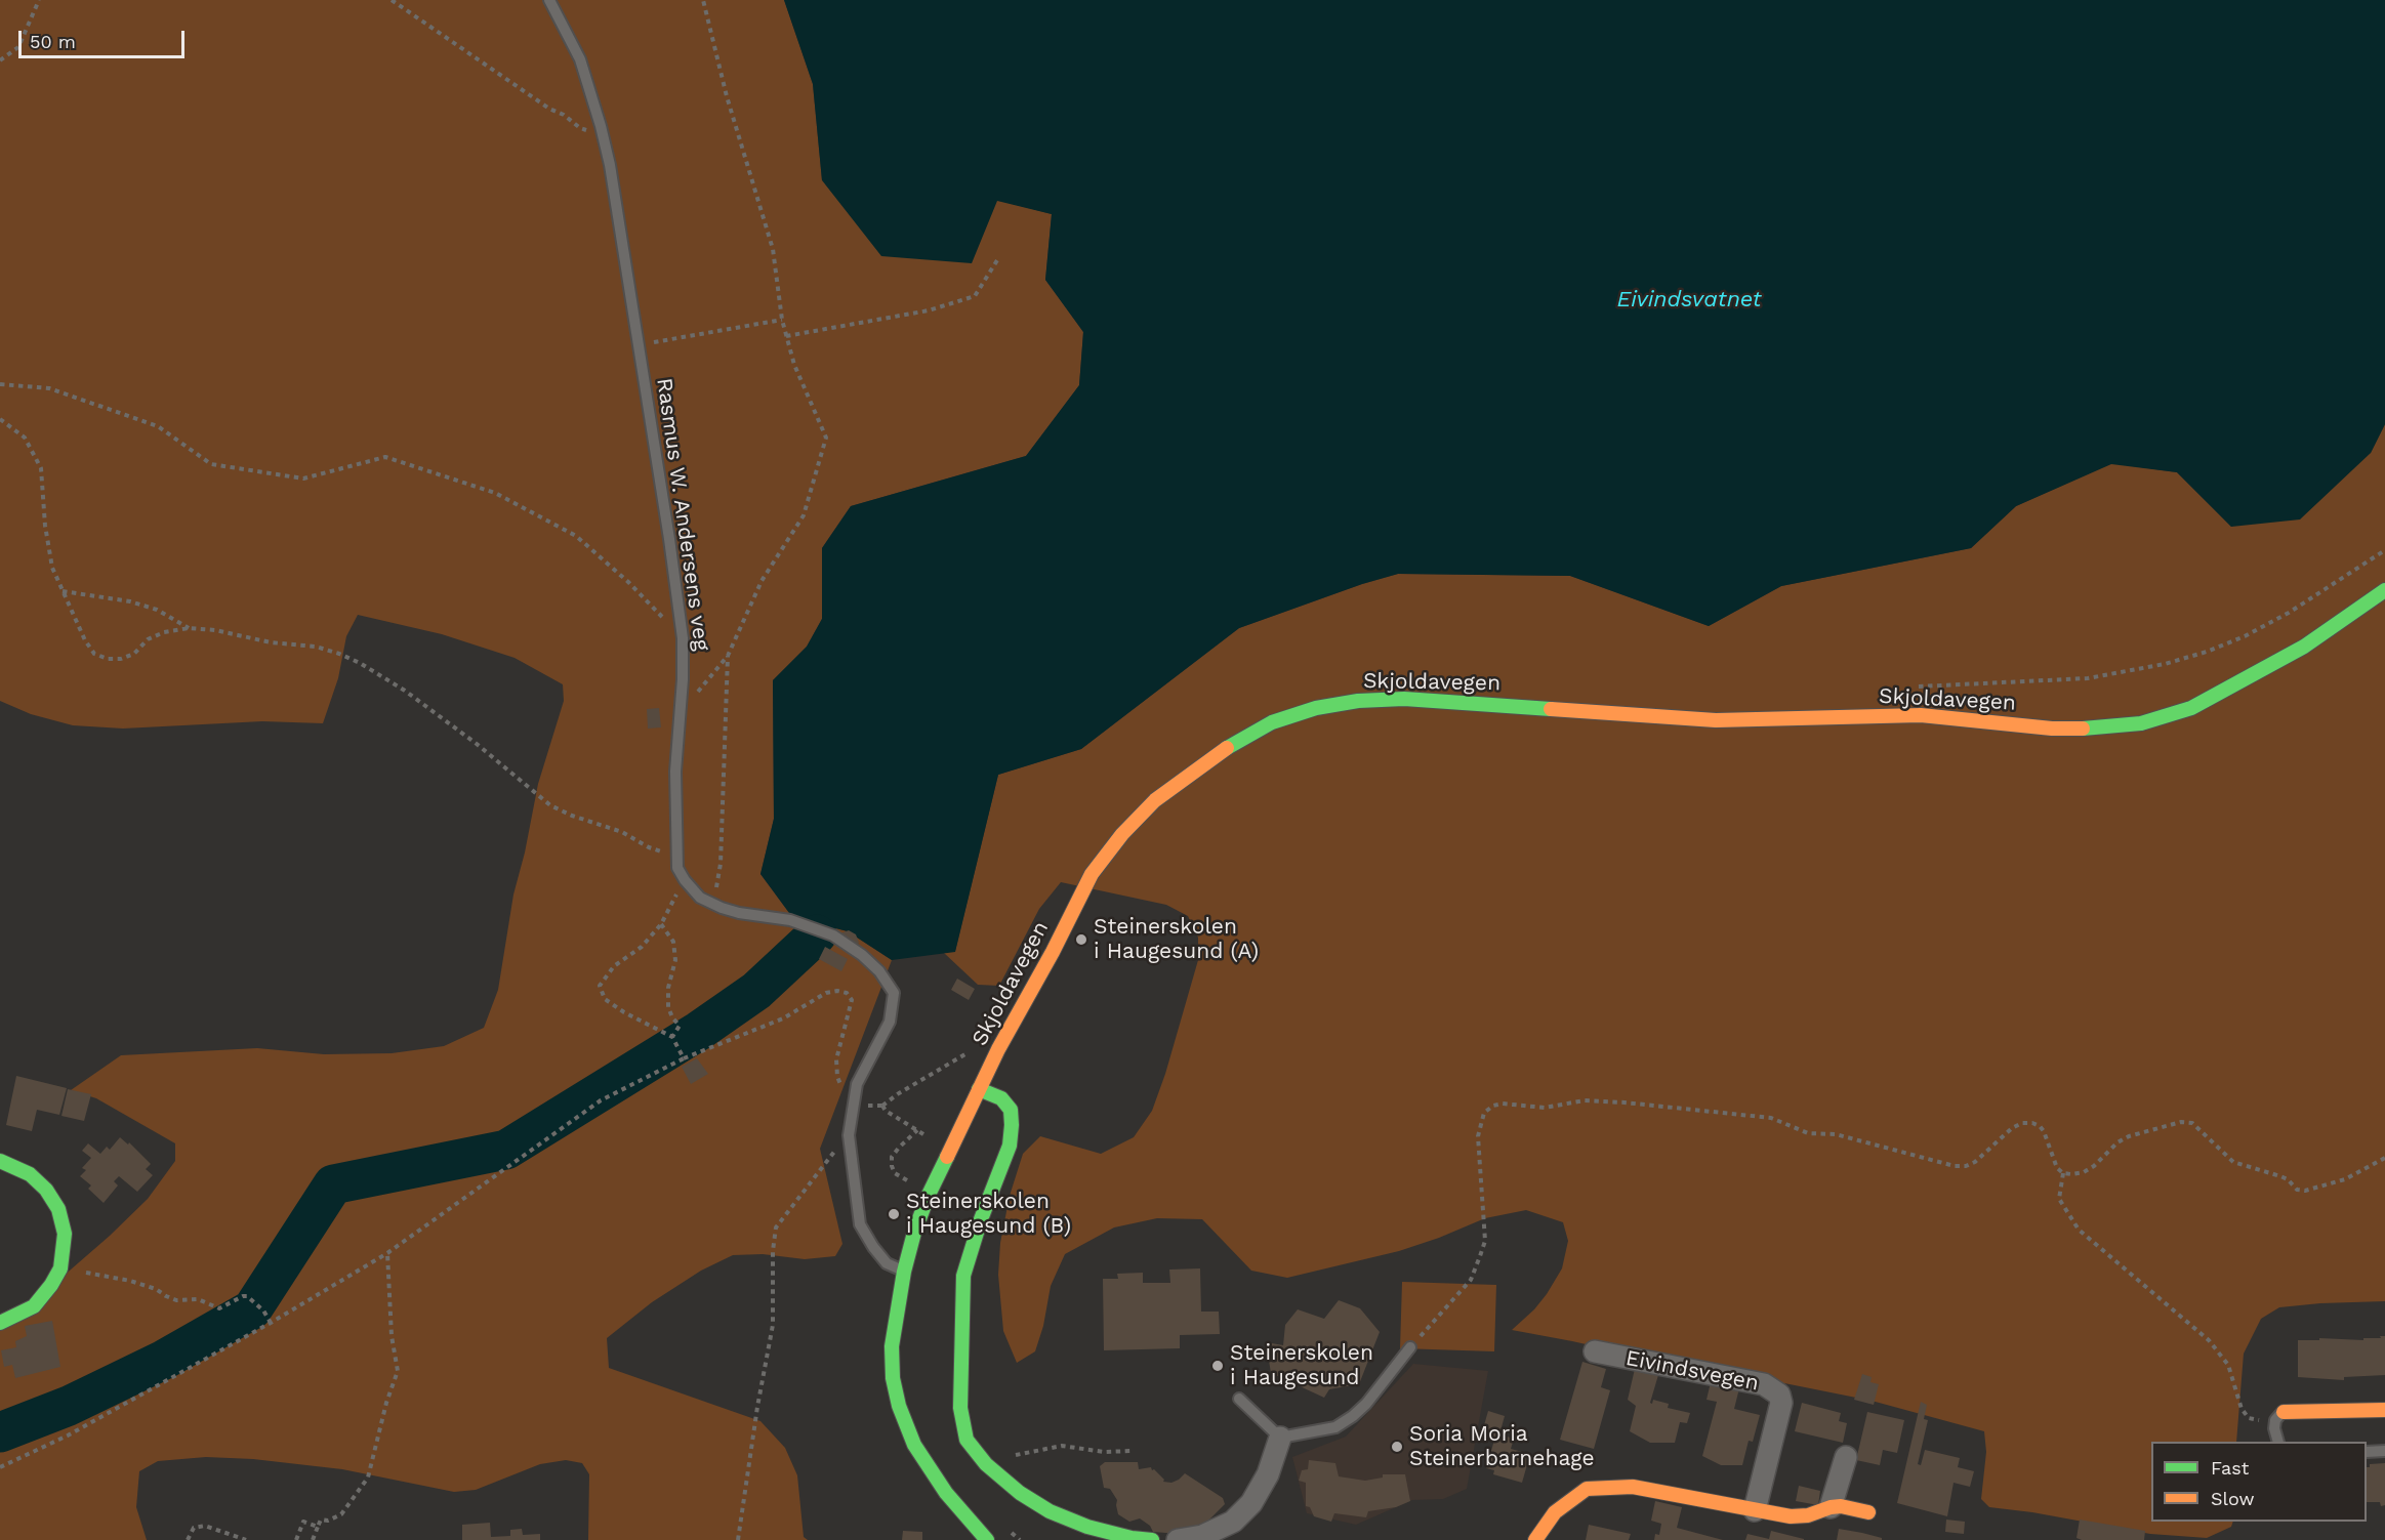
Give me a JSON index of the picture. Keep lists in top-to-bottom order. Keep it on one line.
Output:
{"streets":{"main road":["Skjoldavegen"],"street":["Eivindsvegen"],"lane":["Rasmus W. Andersens veg"]},"water":["Eivindsvatnet"],"places":["Steinerskolen i Haugesund (A)","Steinerskolen i Haugesund (B)","Steinerskolen i Haugesund","Soria Moria Steinerbarnehage"],"legend":["Fast","Slow"],"scale_bar":"50 m"}
